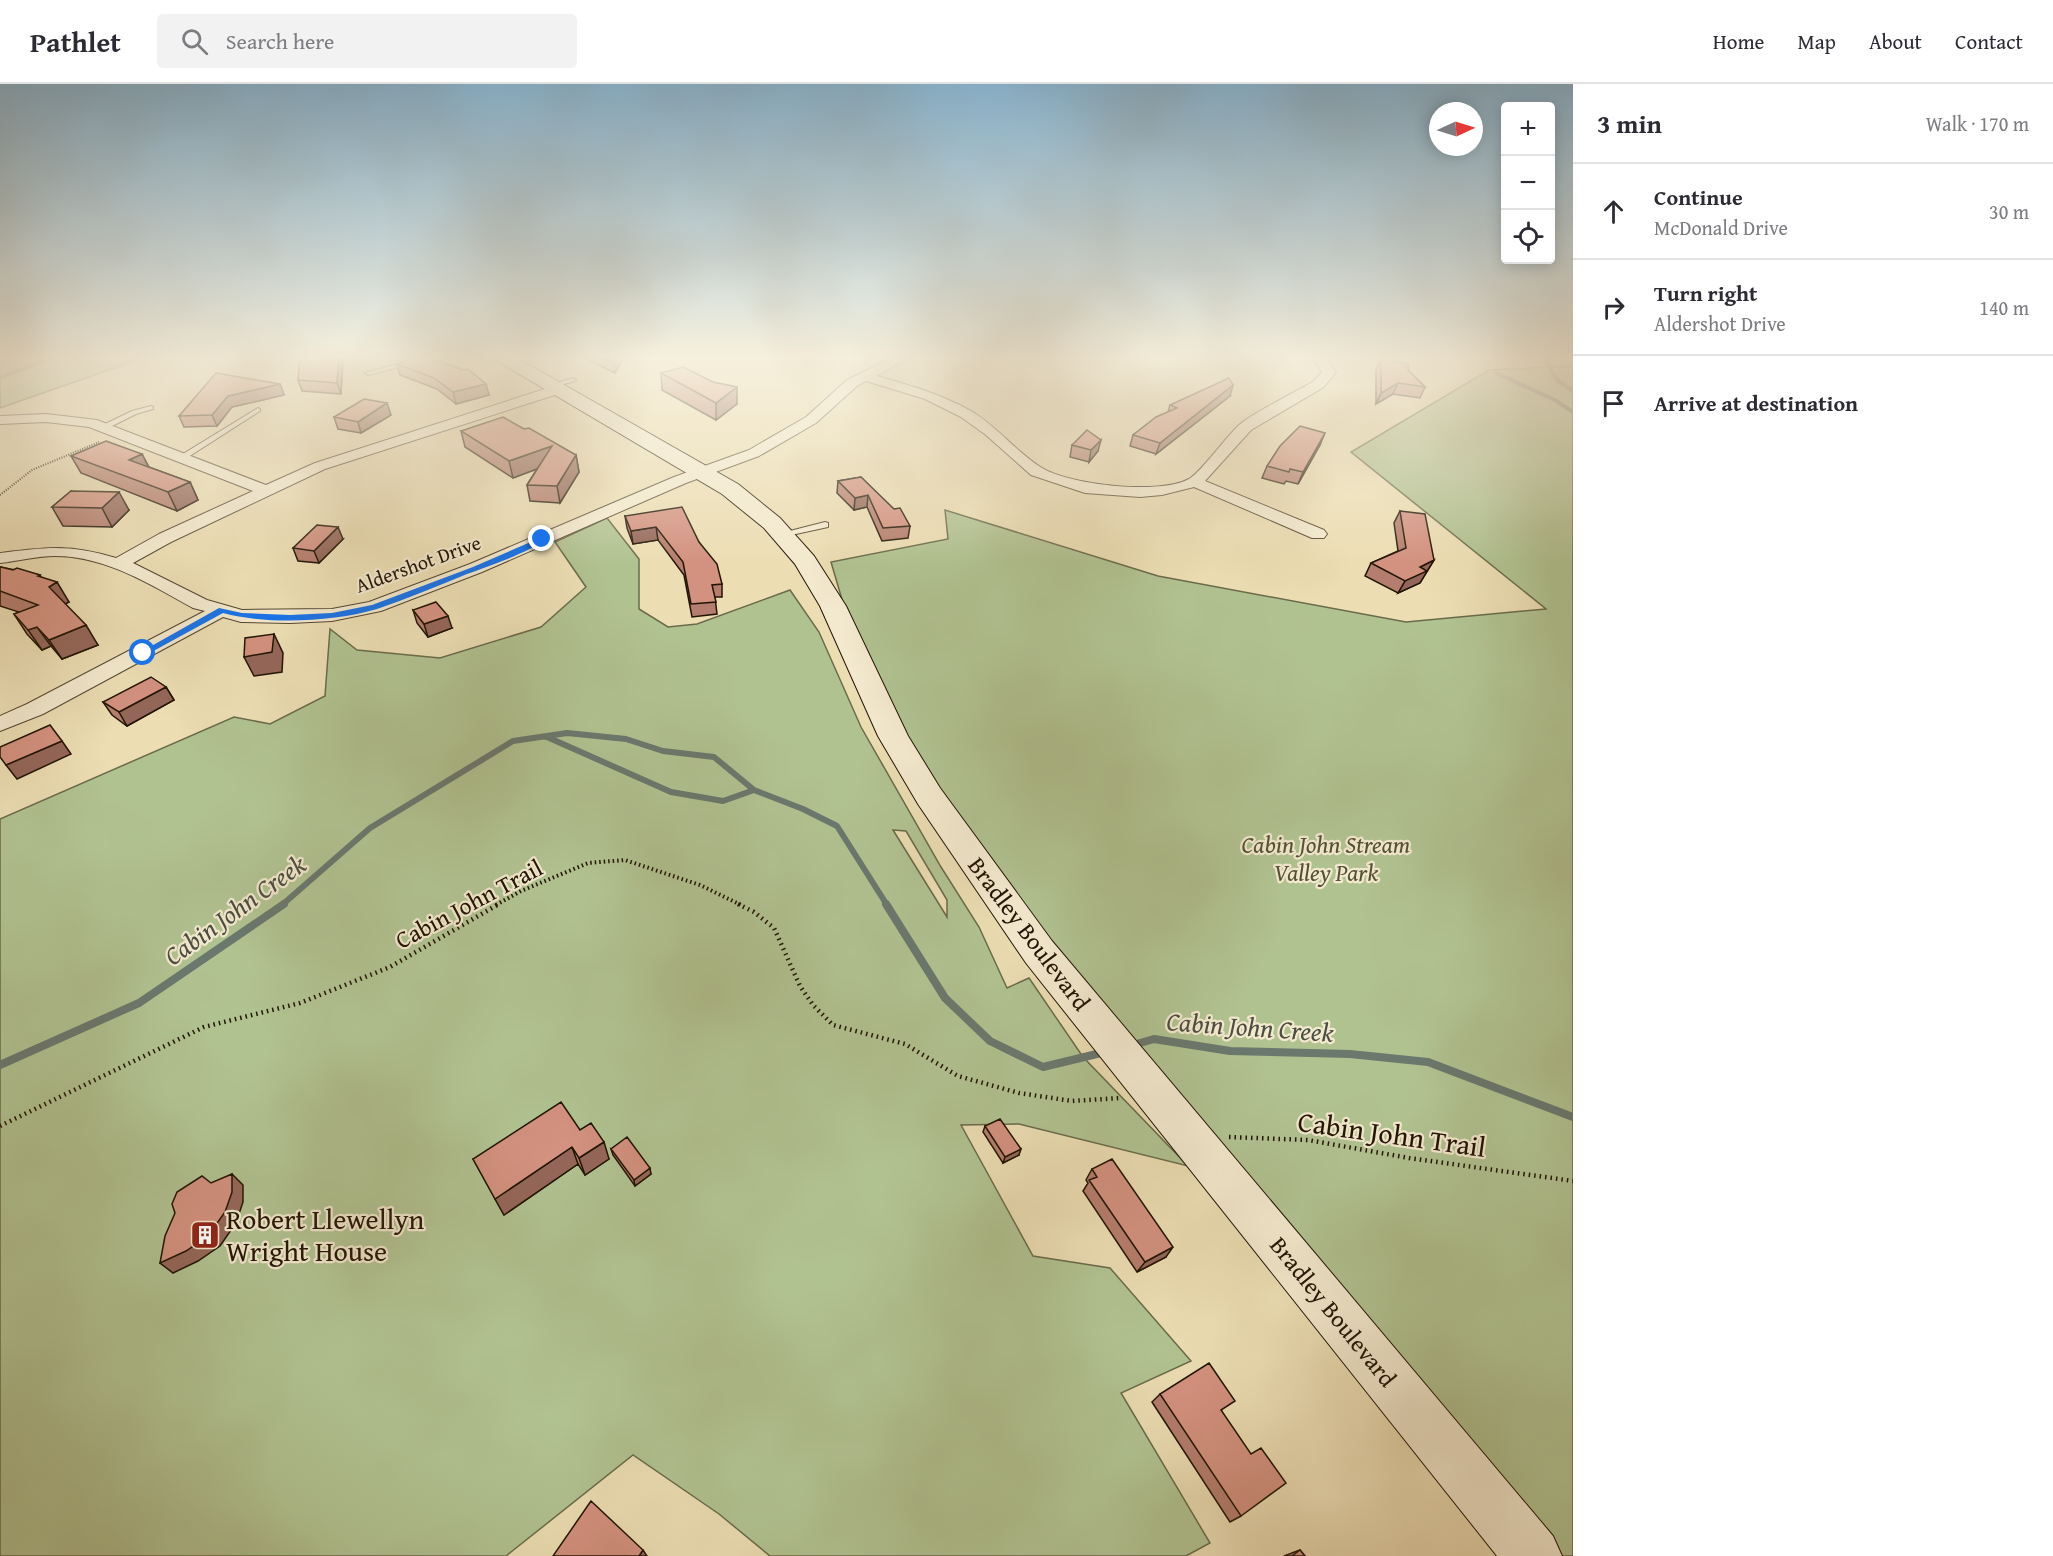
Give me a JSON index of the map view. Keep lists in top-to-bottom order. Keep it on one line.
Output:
{"streets":{"main road":["Bradley Boulevard"],"street":["Aldershot Drive"],"path":["Cabin John Trail"]},"crossings":[["Aldershot Drive","Bradley Boulevard"]],"water":["Cabin John Creek"],"parks":["Cabin John Stream Valley Park"],"places":{"building":["Robert Llewellyn Wright House"]},"north":"right","page":{"header":"Pathlet","search":"Search here","nav":["Home","Map","About","Contact"],"heading":["3 min","Walk · 170 m"],"map_buttons":["+","−"],"list":[["Continue","McDonald Drive","30 m"],["Turn right","Aldershot Drive","140 m"],"Arrive at destination"]}}
